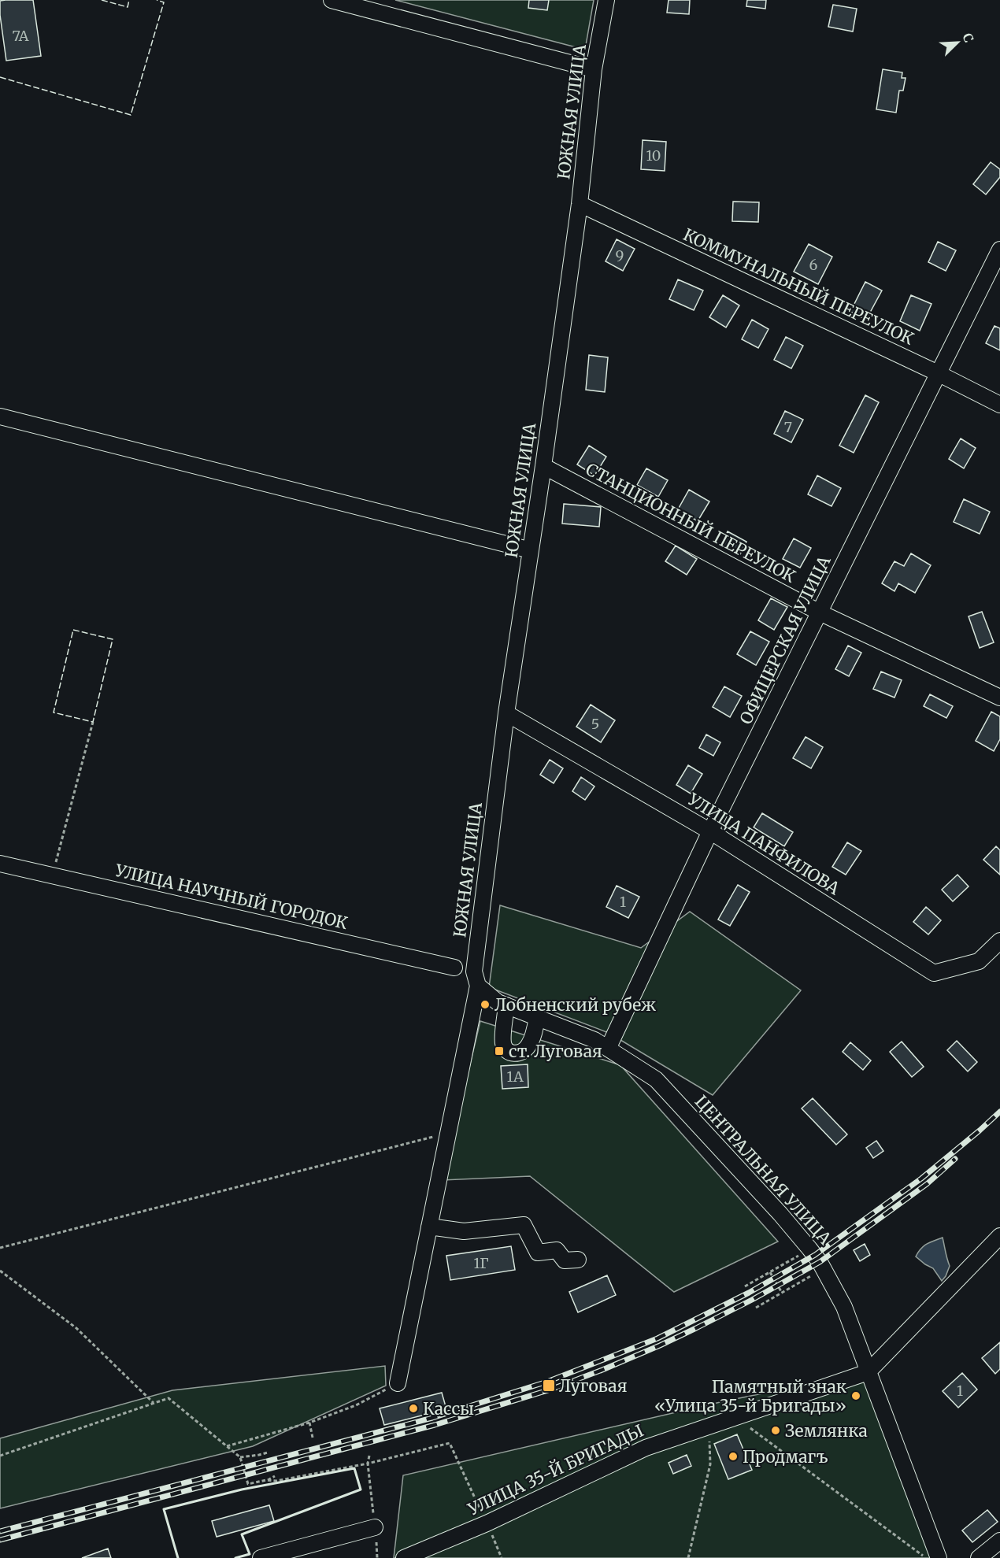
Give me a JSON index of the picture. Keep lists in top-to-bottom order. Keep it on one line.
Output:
{"streets":{"street":["ЮЖНАЯ УЛИЦА","КОММУНАЛЬНЫЙ ПЕРЕУЛОК","СТАНЦИОННЫЙ ПЕРЕУЛОК","ОФИЦЕРСКАЯ УЛИЦА","УЛИЦА ПАНФИЛОВА","УЛИЦА НАУЧНЫЙ ГОРОДОК","ЦЕНТРАЛЬНАЯ УЛИЦА","УЛИЦА 35-Й БРИГАДЫ"]},"crossings":[["ЮЖНАЯ УЛИЦА","КОММУНАЛЬНЫЙ ПЕРЕУЛОК"],["ЮЖНАЯ УЛИЦА","СТАНЦИОННЫЙ ПЕРЕУЛОК"],["ЮЖНАЯ УЛИЦА","УЛИЦА ПАНФИЛОВА"],["ЮЖНАЯ УЛИЦА","ЦЕНТРАЛЬНАЯ УЛИЦА"],["КОММУНАЛЬНЫЙ ПЕРЕУЛОК","ОФИЦЕРСКАЯ УЛИЦА"],["СТАНЦИОННЫЙ ПЕРЕУЛОК","ОФИЦЕРСКАЯ УЛИЦА"],["ОФИЦЕРСКАЯ УЛИЦА","УЛИЦА ПАНФИЛОВА"],["ОФИЦЕРСКАЯ УЛИЦА","ЦЕНТРАЛЬНАЯ УЛИЦА"],["ЦЕНТРАЛЬНАЯ УЛИЦА","УЛИЦА 35-Й БРИГАДЫ"]],"places":{"other":["Лобненский рубеж","Памятный знак «Улица 35-й Бригады»","Кассы","Землянка","Продмагъ"],"transit":["ст. Луговая","Луговая"]},"house_numbers":["7А","10","9","6","7","5","1","1А","1Г","1"],"north":"top right"}
